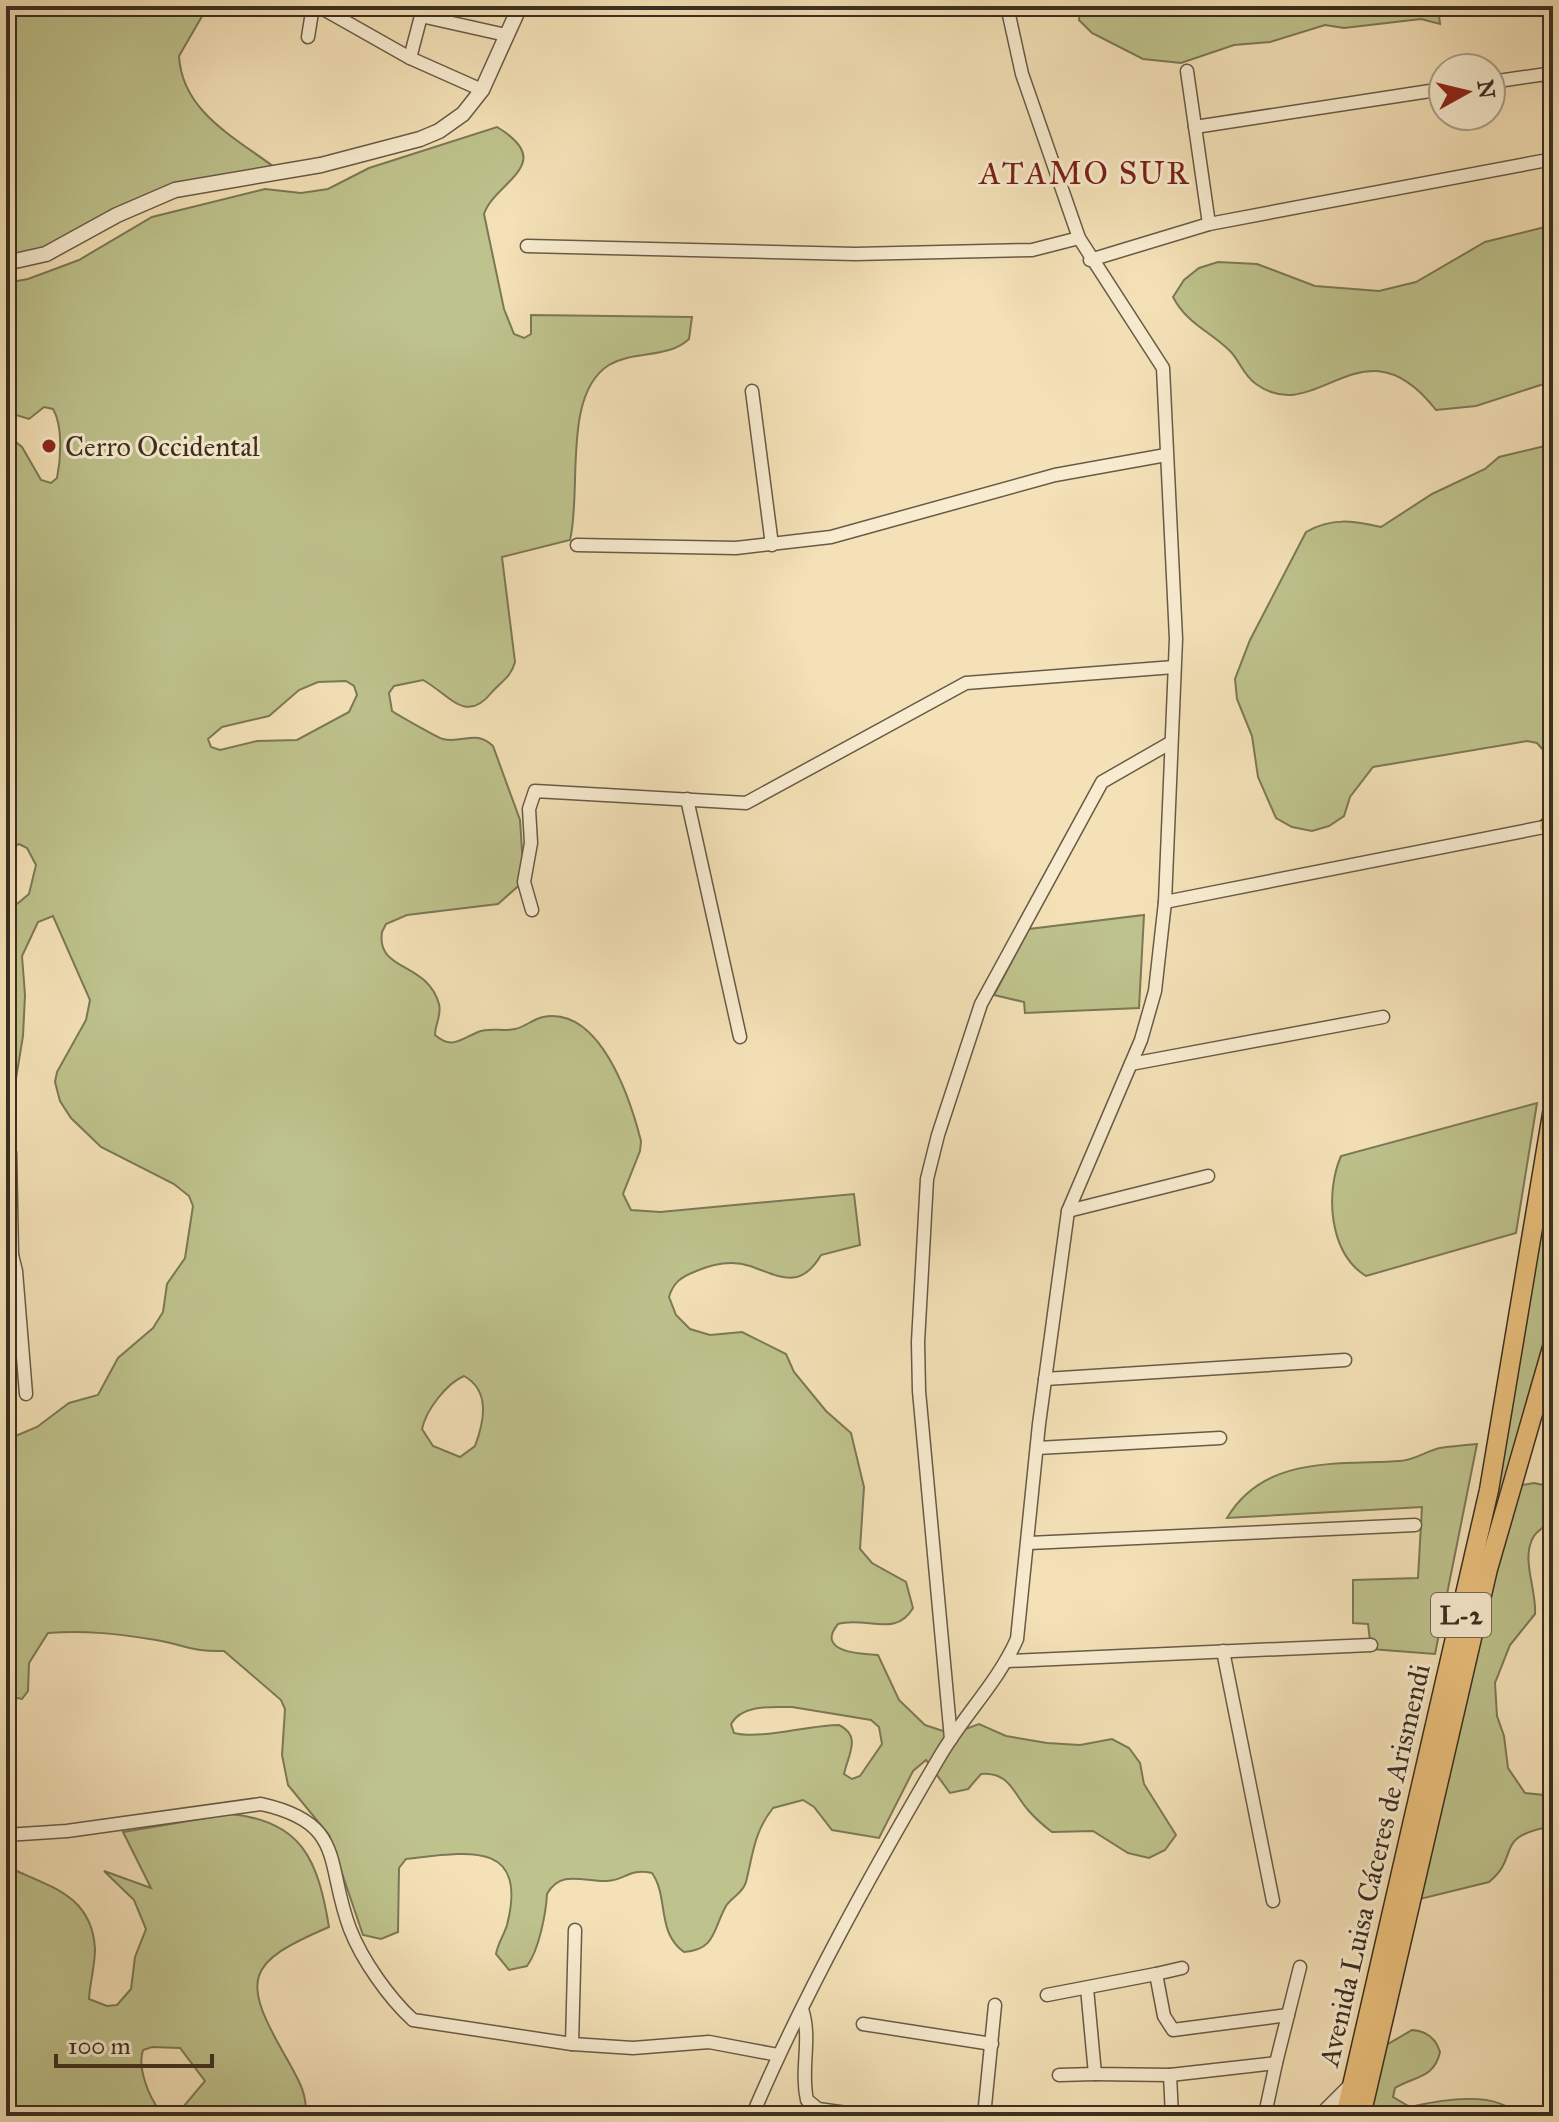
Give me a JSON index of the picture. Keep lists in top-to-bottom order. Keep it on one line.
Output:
{"streets":{"main road":["L-2","Avenida Luisa Cáceres de Arismendi"]},"districts":["ATAMO SUR"],"places":["Cerro Occidental"],"scale_bar":"100 m","north":"right"}
